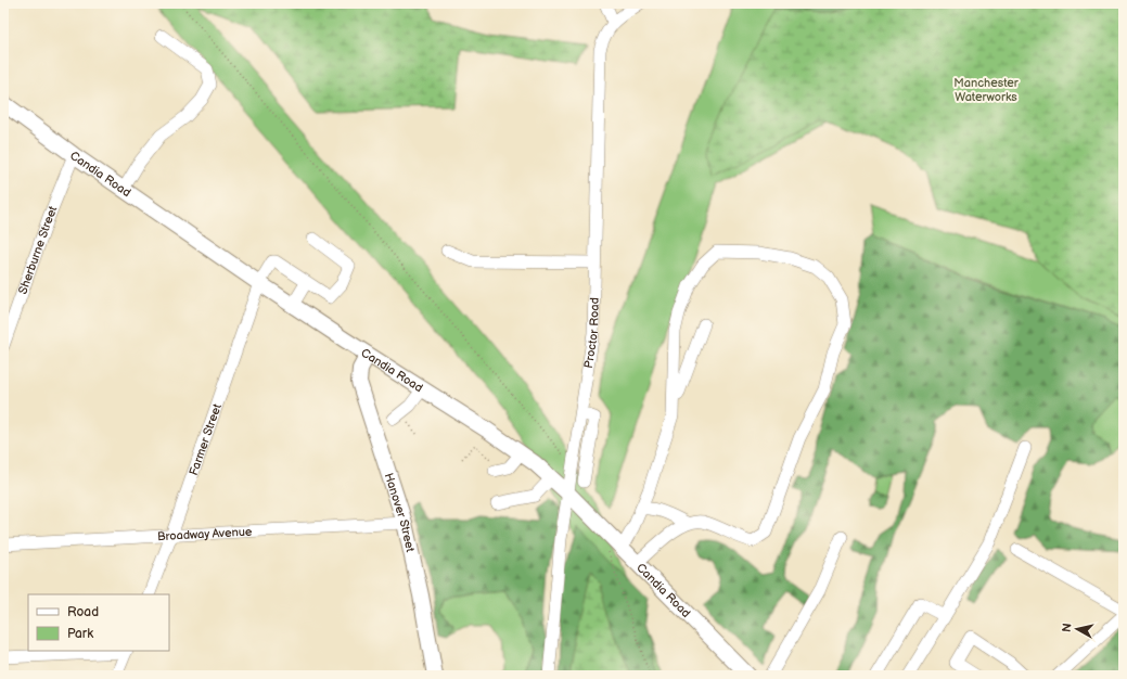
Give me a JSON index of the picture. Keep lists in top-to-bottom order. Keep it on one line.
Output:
{"streets":{"main road":["Candia Road","Hanover Street"],"street":["Sherburne Street","Proctor Road","Farmer Street","Broadway Avenue"]},"crossings":[["Candia Road","Sherburne Street"],["Candia Road","Proctor Road"],["Candia Road","Farmer Street"],["Candia Road","Hanover Street"],["Farmer Street","Broadway Avenue"],["Hanover Street","Broadway Avenue"]],"parks":["Manchester Waterworks"],"legend":["Road","Park"],"north":"left"}
